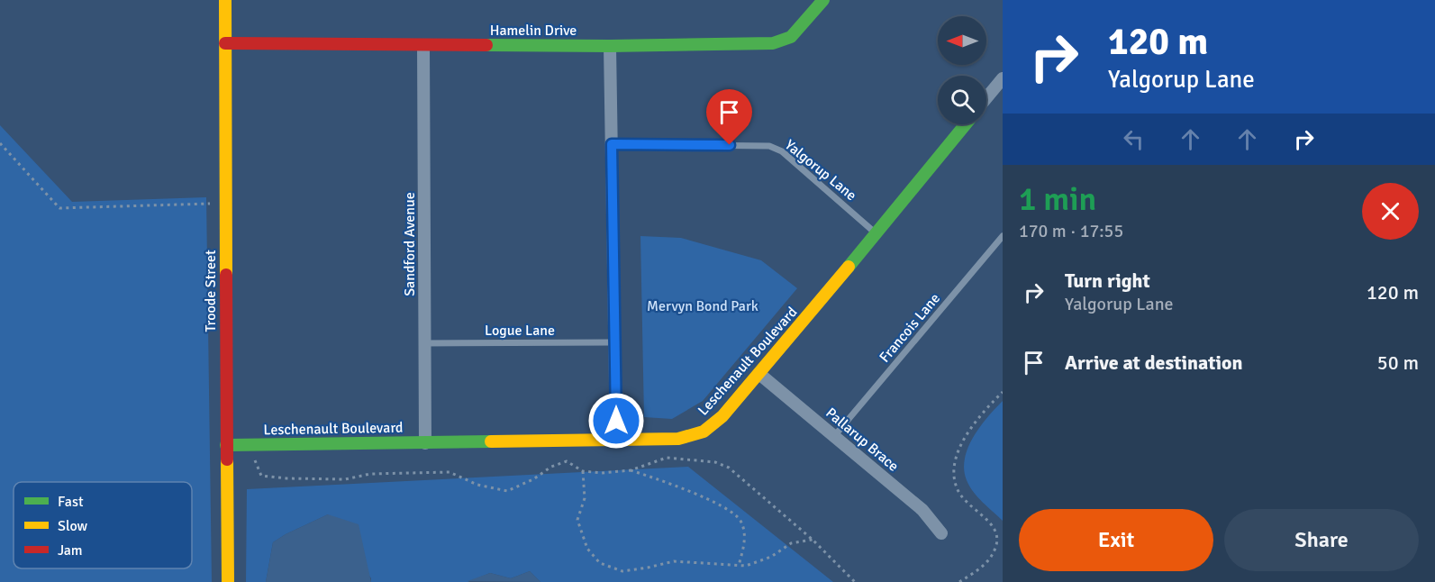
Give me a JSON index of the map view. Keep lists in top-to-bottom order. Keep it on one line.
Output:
{"streets":{"street":["Hamelin Drive","Sandford Avenue","Troode Street","Leschenault Boulevard","Pallarup Brace"],"lane":["Yalgorup Lane","Francois Lane","Logue Lane"]},"crossings":[["Hamelin Drive","Sandford Avenue"],["Hamelin Drive","Troode Street"],["Yalgorup Lane","Leschenault Boulevard"],["Sandford Avenue","Logue Lane"],["Sandford Avenue","Leschenault Boulevard"],["Troode Street","Leschenault Boulevard"],["Francois Lane","Pallarup Brace"],["Leschenault Boulevard","Pallarup Brace"]],"parks":["Mervyn Bond Park"],"legend":["Fast","Slow","Jam"],"north":"left","page":{"turn":["120 m","Yalgorup Lane"],"heading":["1 min","170 m · 17:55"],"list":[{"name":"Turn right","note":"Yalgorup Lane","value":"120 m"},{"name":"Arrive at destination","value":"50 m"}],"buttons":["Exit","Share"]}}
